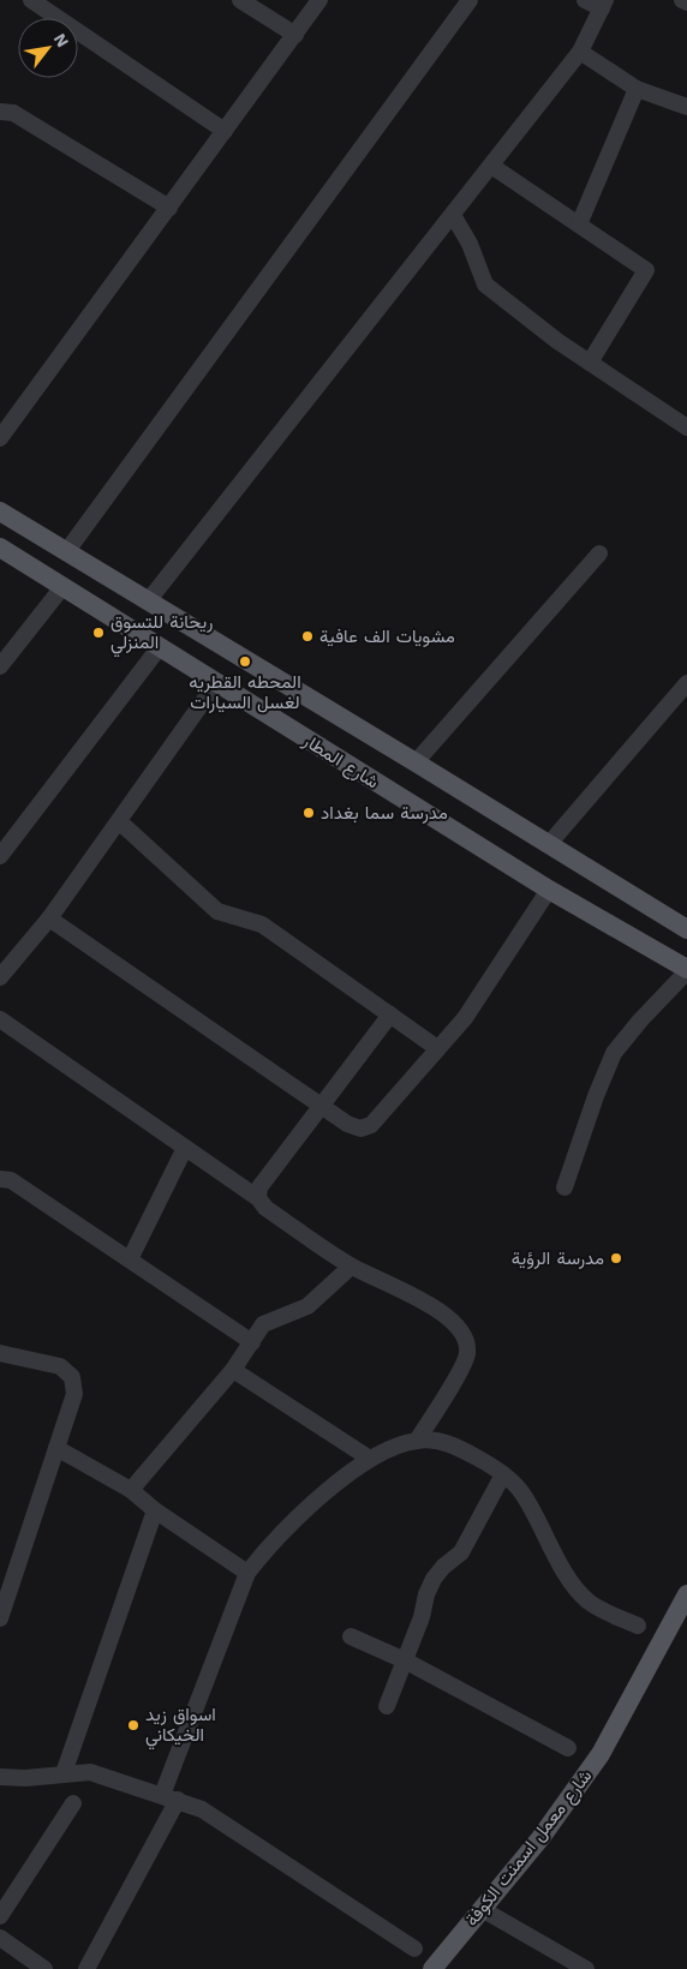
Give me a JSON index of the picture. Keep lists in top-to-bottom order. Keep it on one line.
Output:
{"streets":{"main road":["شارع المطار","شارع معمل اسمنت الكوفة"]},"places":["ريحانة للتسوق المنزلي","مشويات الف عافية","المحطه القطريه لغسل السيارات","مدرسة سما بغداد","مدرسة الرؤية","اسواق زيد الخيكاني"],"north":"top right"}
